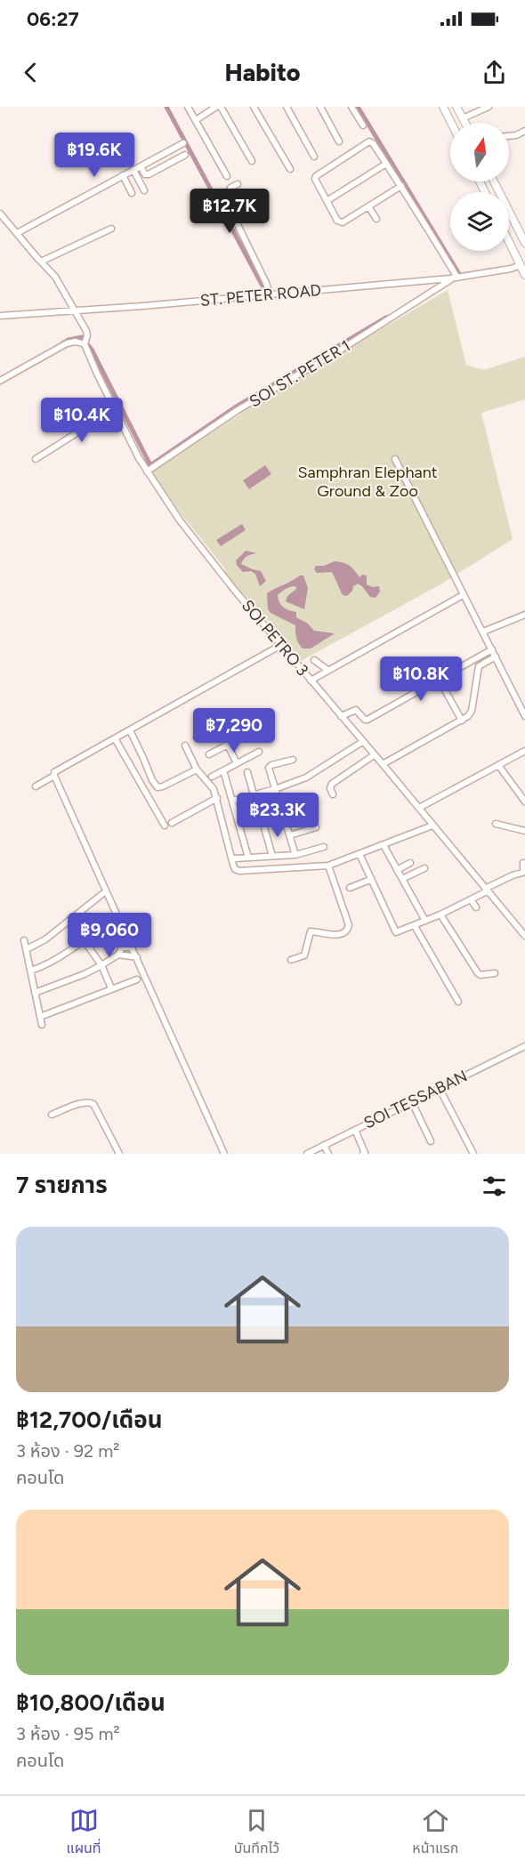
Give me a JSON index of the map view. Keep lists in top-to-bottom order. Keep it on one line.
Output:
{"streets":{"street":["ST. PETER ROAD","SOI ST. PETER 1","SOI PETRO 3","SOI TESSABAN"]},"crossings":[["ST. PETER ROAD","SOI ST. PETER 1"],["SOI ST. PETER 1","SOI PETRO 3"]],"parks":["Samphran Elephant Ground & Zoo"],"north":"top","page":{"status":"06:27","header":"Habito","price":["฿19.6K","฿12.7K","฿10.4K","฿10.8K","฿7,290","฿23.3K","฿9,060"],"heading":"7 รายการ","list":[{"name":"฿12,700/เดือน","note":"3 ห้อง · 92 m² · คอนโด"},{"name":"฿10,800/เดือน","note":"3 ห้อง · 95 m² · คอนโด"}],"tabs":["แผนที่","บันทึกไว้","หน้าแรก"]}}
